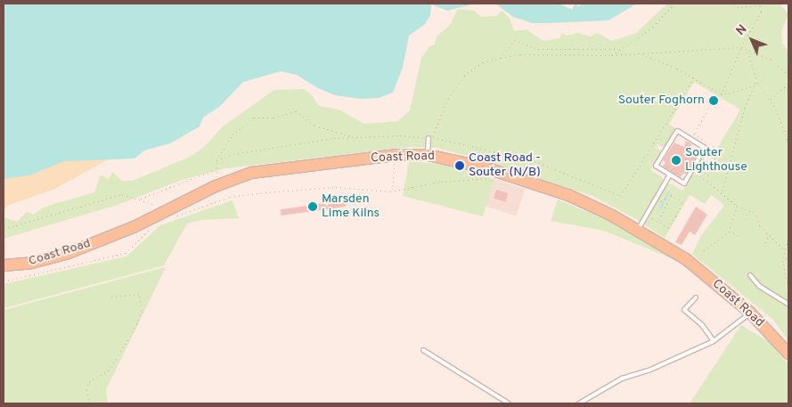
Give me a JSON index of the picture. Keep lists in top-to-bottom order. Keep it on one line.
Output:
{"streets":{"main road":["Coast Road"]},"places":["Souter Foghorn","Souter Lighthouse","Coast Road - Souter (N/B)","Marsden Lime Kilns"],"north":"top left"}
